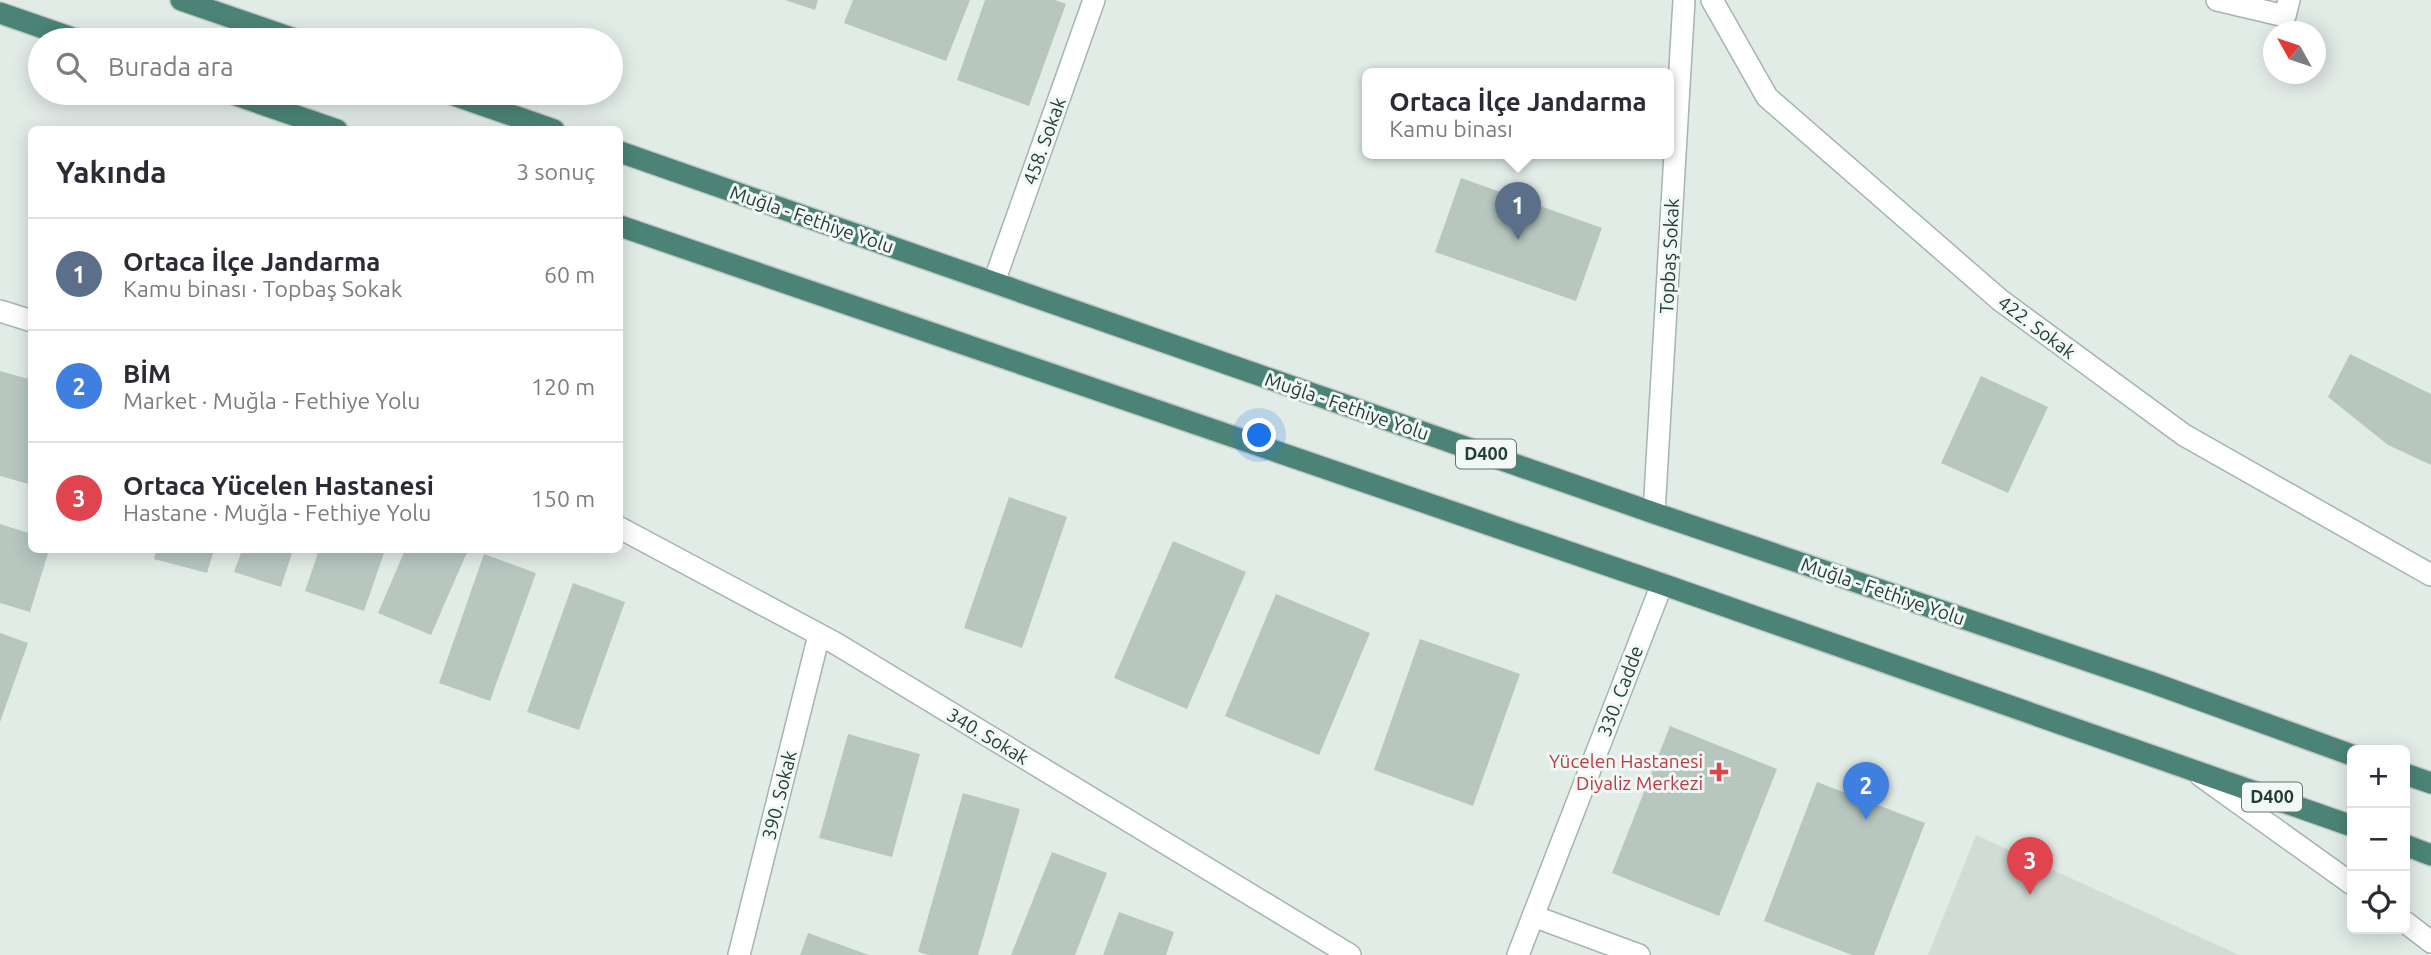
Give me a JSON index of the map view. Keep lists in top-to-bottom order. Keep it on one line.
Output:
{"streets":{"highway":["Muğla - Fethiye Yolu","D400"],"street":["458. Sokak","Topbaş Sokak","422. Sokak","330. Cadde","340. Sokak","390. Sokak"]},"crossings":[["458. Sokak","Muğla - Fethiye Yolu"],["Muğla - Fethiye Yolu","Topbaş Sokak"],["D400","330. Cadde"],["340. Sokak","390. Sokak"]],"places":{"health":["Yücelen Hastanesi Diyaliz Merkezi"]},"north":"top left","page":{"search":"Burada ara","popup":["Ortaca İlçe Jandarma","Kamu binası"],"heading":["Yakında","3 sonuç"],"pins":["1","2","3"],"list":[{"mark":"1","name":"Ortaca İlçe Jandarma","note":"Kamu binası · Topbaş Sokak","value":"60 m"},{"mark":"2","name":"BİM","note":"Market · Muğla - Fethiye Yolu","value":"120 m"},{"mark":"3","name":"Ortaca Yücelen Hastanesi","note":"Hastane · Muğla - Fethiye Yolu","value":"150 m"}],"map_buttons":["+","−"]}}
